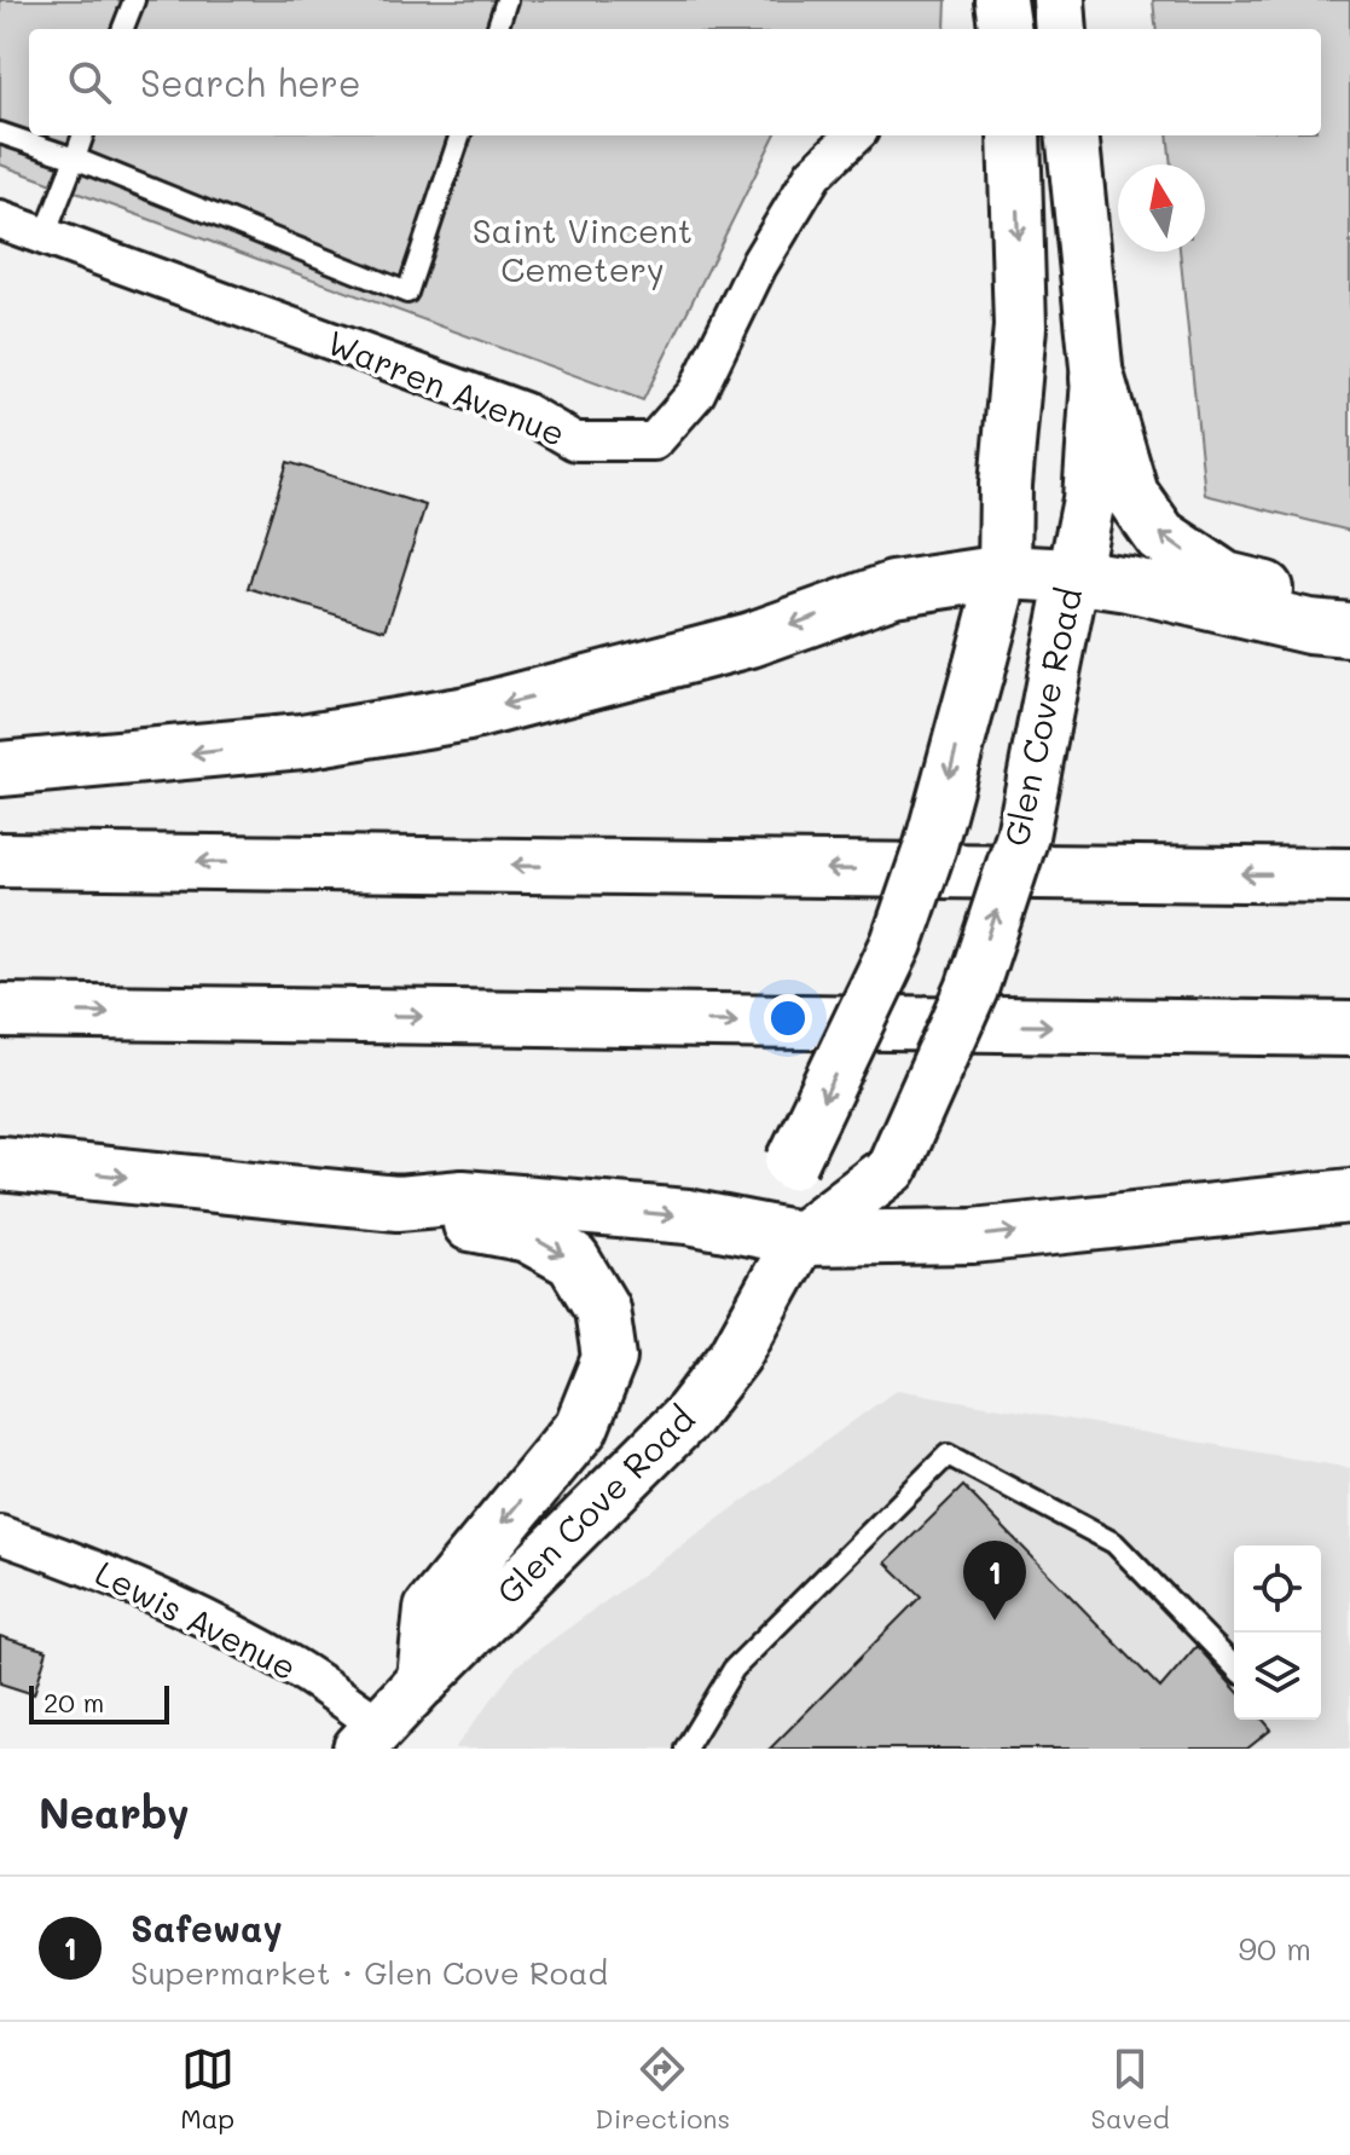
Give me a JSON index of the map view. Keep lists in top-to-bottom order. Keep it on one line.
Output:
{"streets":{"main road":["Glen Cove Road"],"street":["Warren Avenue","Lewis Avenue"]},"crossings":[["Glen Cove Road","Lewis Avenue"]],"parks":["Saint Vincent Cemetery"],"scale_bar":"20 m","north":"top","page":{"search":"Search here","pins":"1","scale":"20 m","heading":"Nearby","list":[{"mark":"1","name":"Safeway","note":"Supermarket · Glen Cove Road","value":"90 m"}],"nav":["Map","Directions","Saved"]}}
